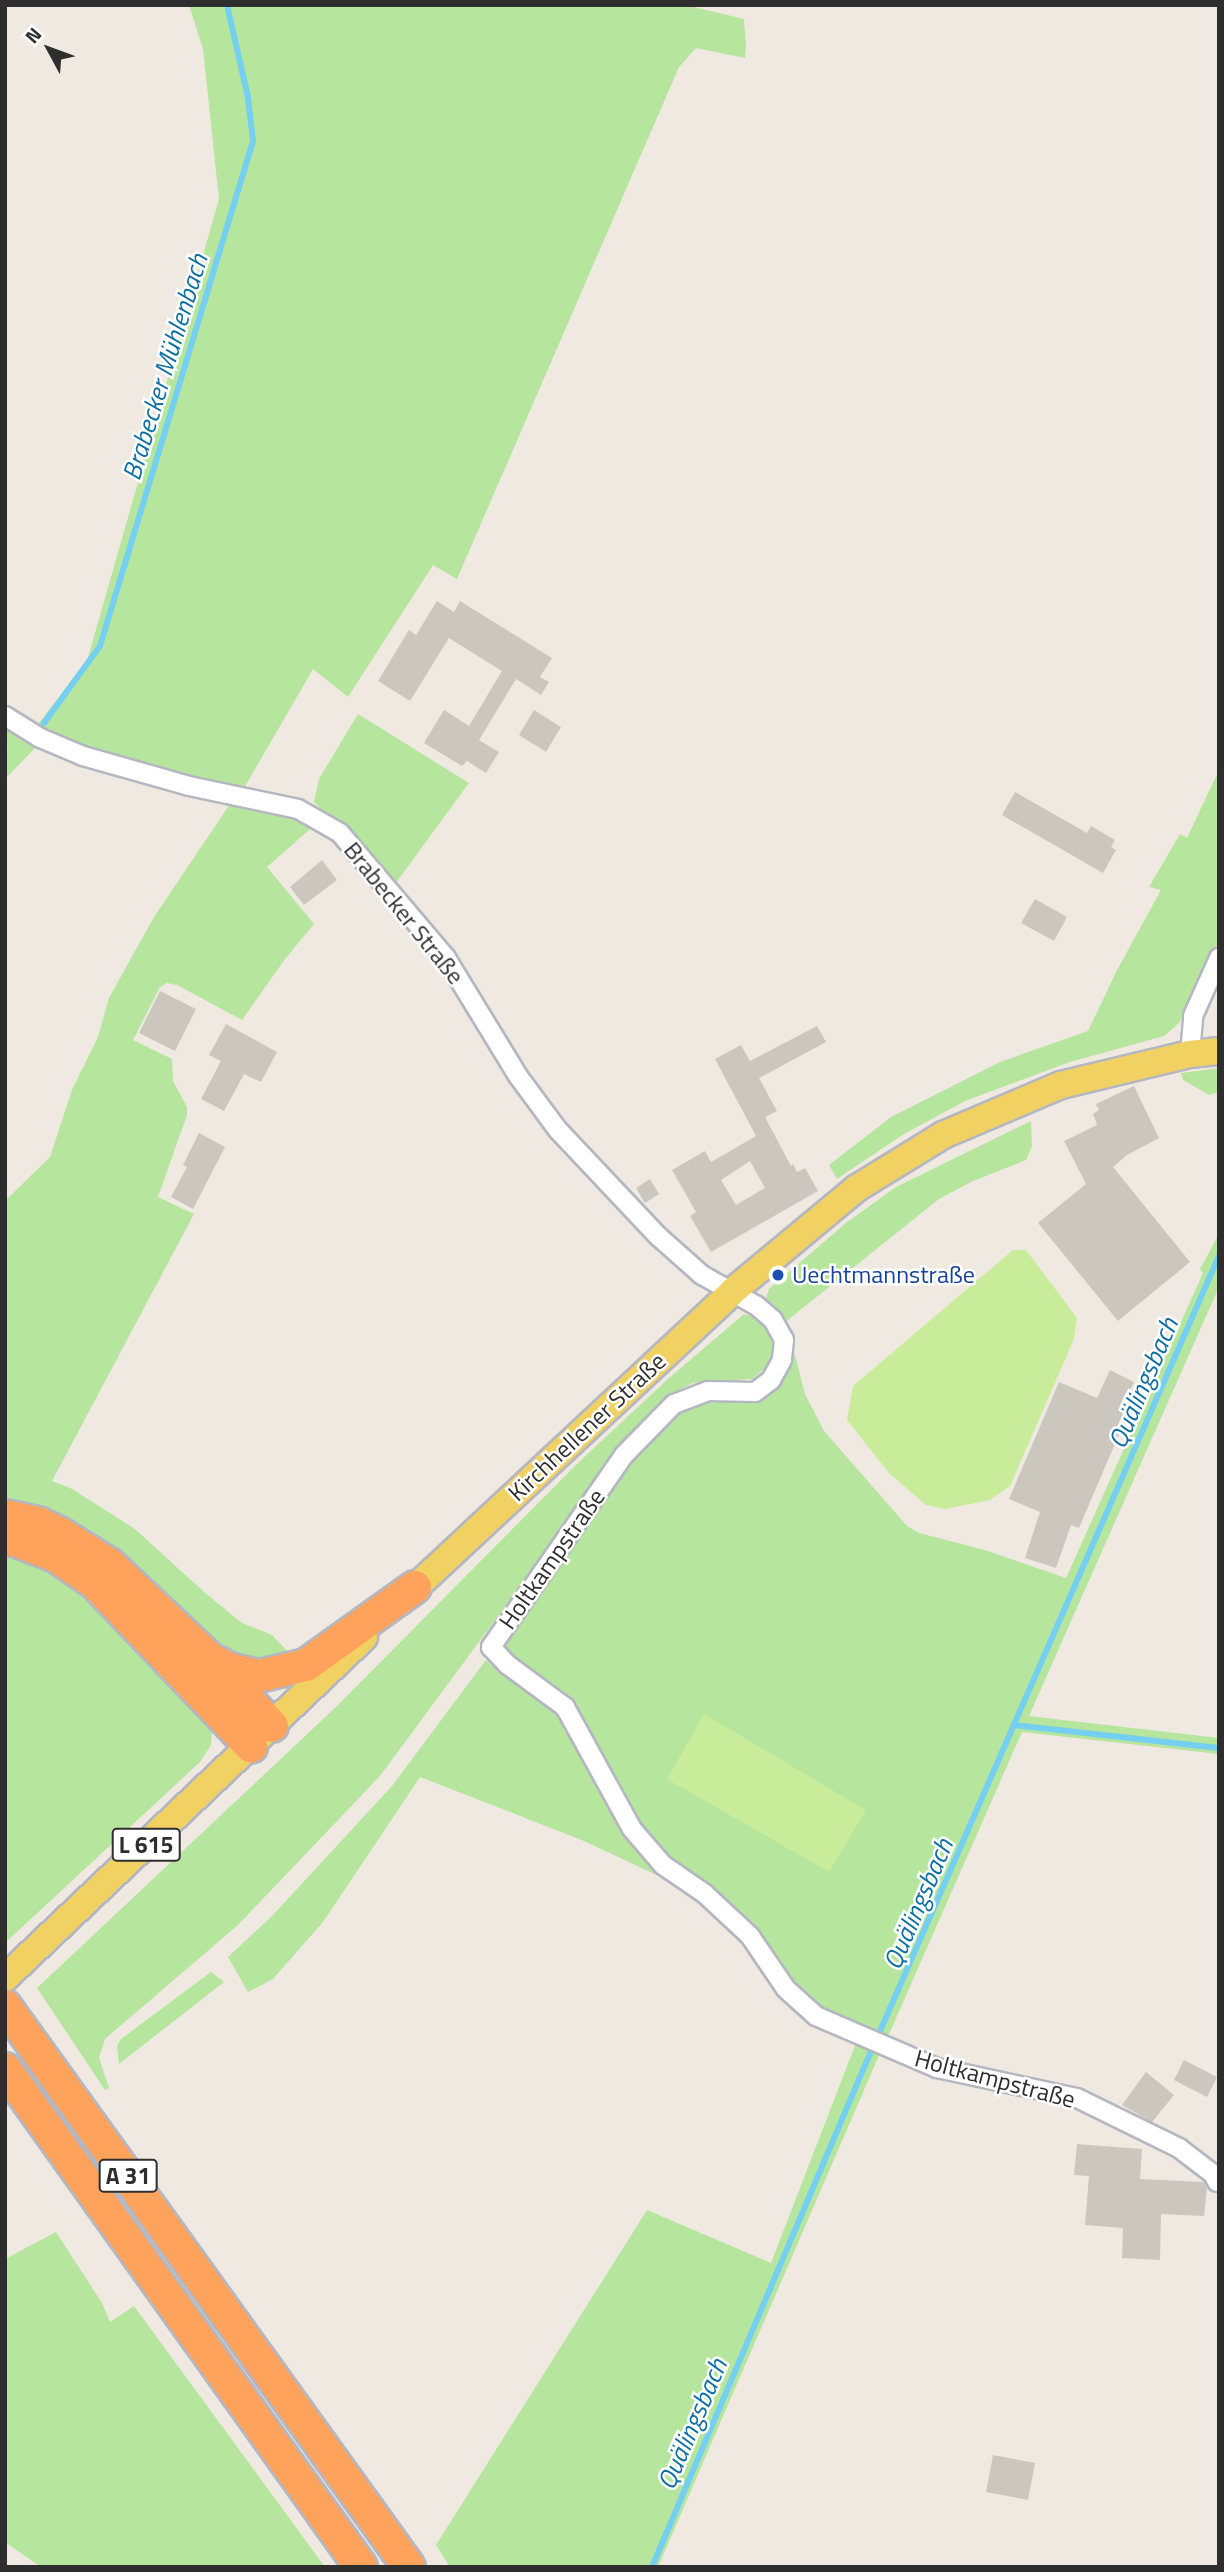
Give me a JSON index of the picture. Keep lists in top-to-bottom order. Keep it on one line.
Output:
{"streets":{"highway":["A 31"],"main road":["Kirchhellener Straße","L 615"],"street":["Brabecker Straße","Holtkampstraße"]},"crossings":[["Brabecker Straße","Kirchhellener Straße"],["Brabecker Straße","Holtkampstraße"],["Kirchhellener Straße","Holtkampstraße"]],"water":["Brabecker Mühlenbach","Quälingsbach"],"places":["Uechtmannstraße"],"north":"top left"}
